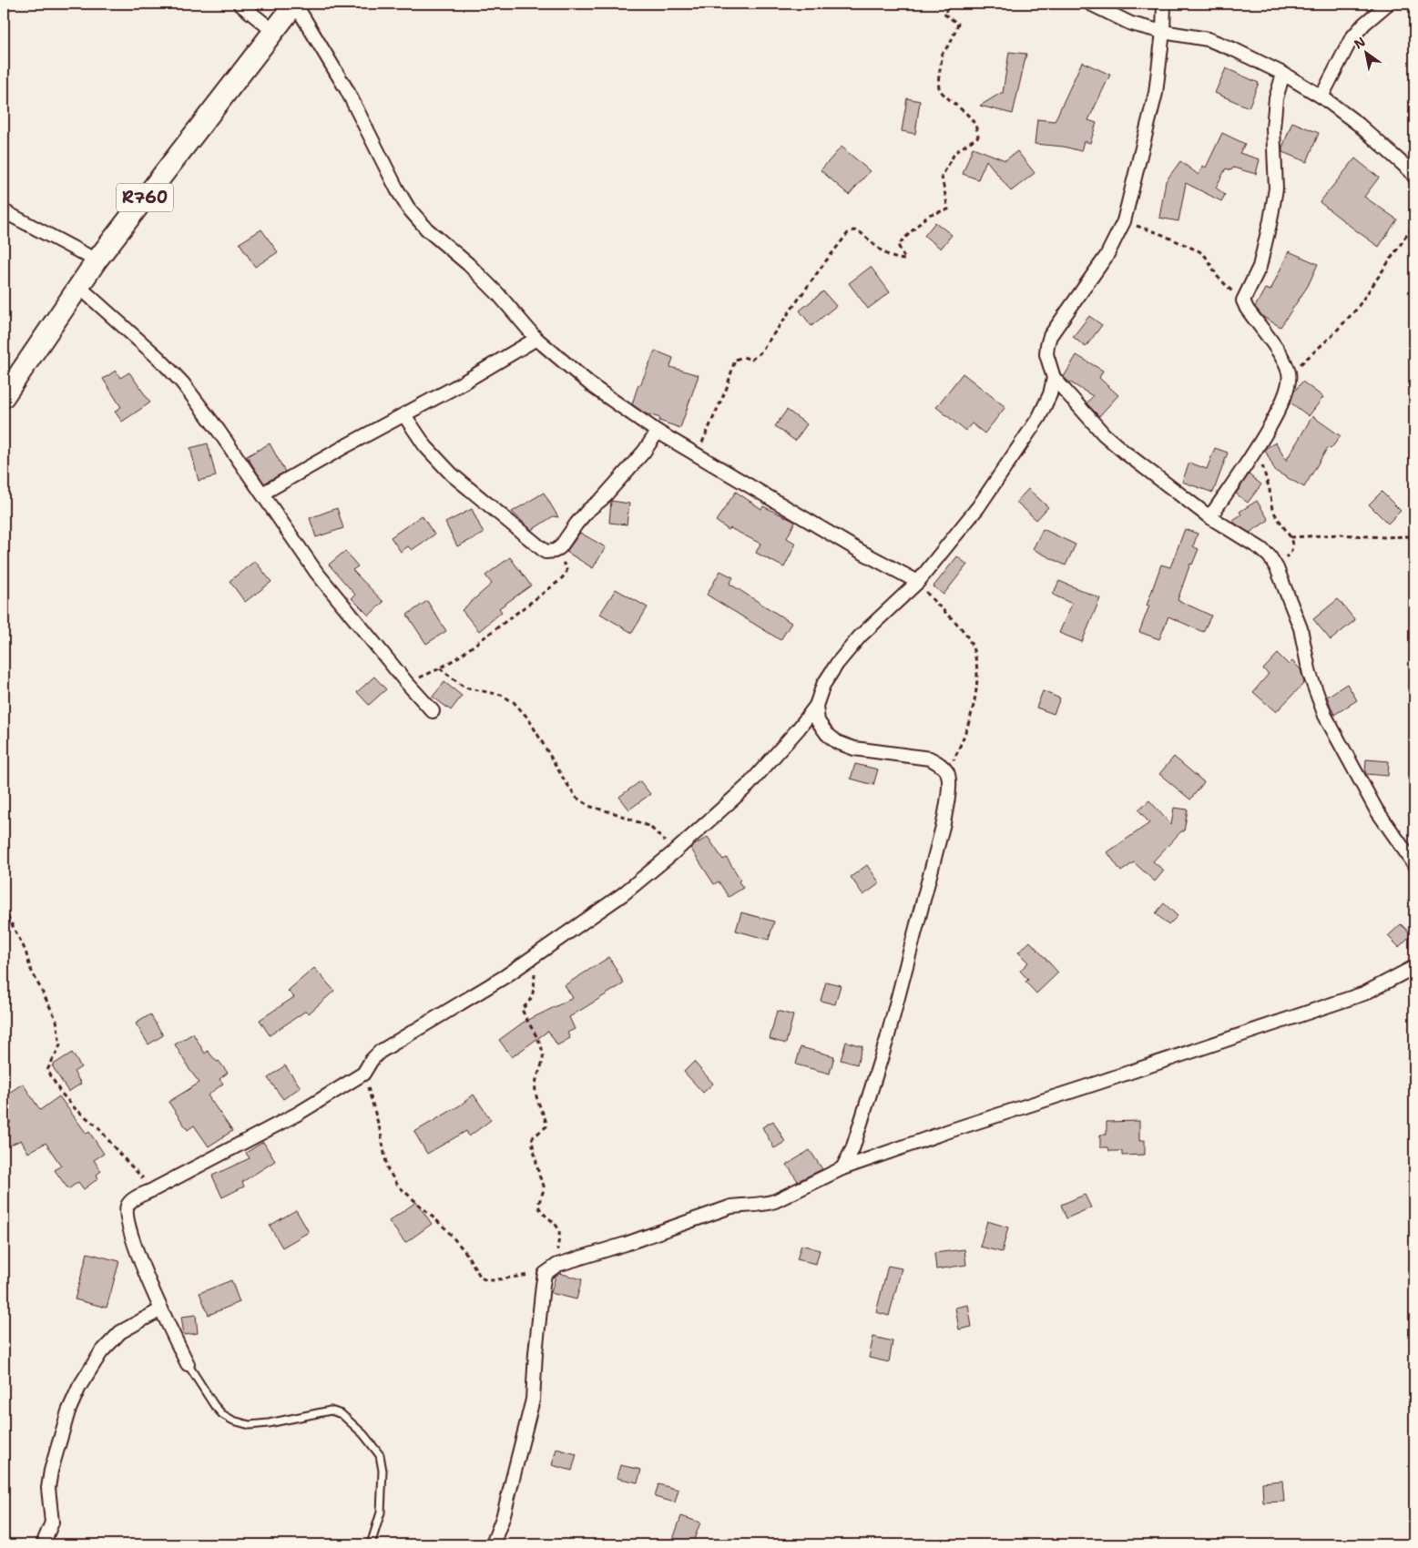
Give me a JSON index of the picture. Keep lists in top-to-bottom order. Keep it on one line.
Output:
{"streets":{"main road":["R760"]},"north":"top left"}
